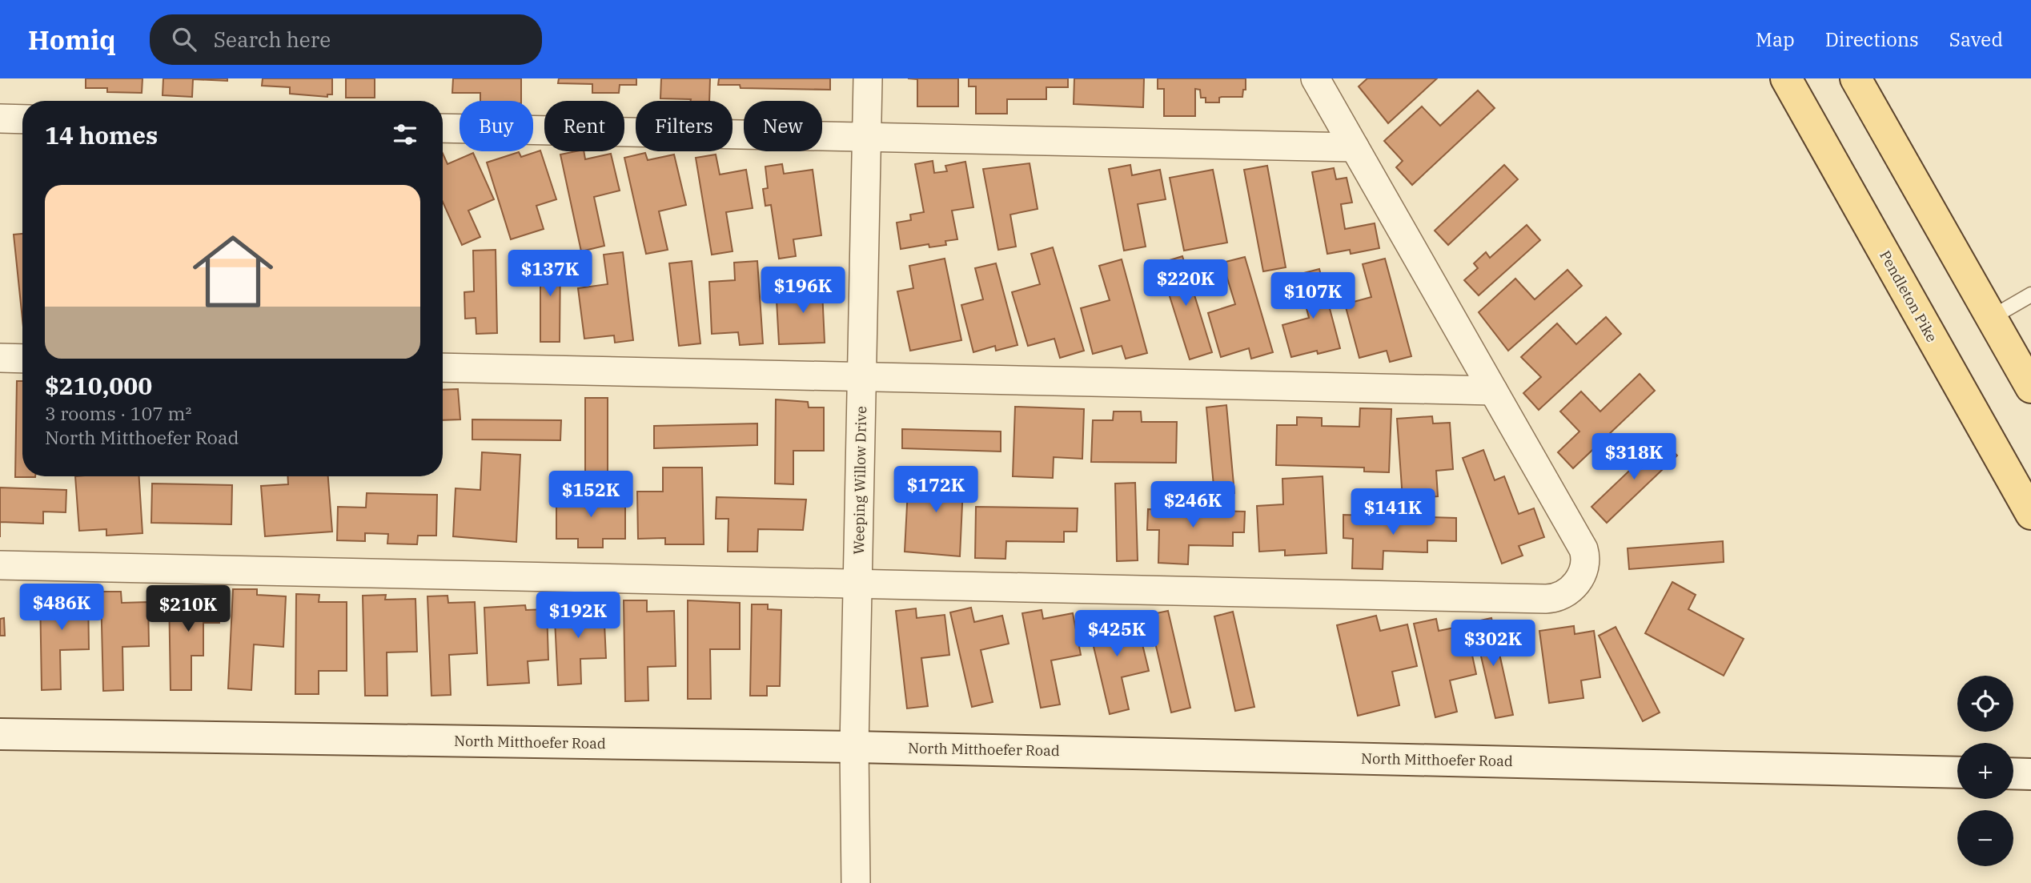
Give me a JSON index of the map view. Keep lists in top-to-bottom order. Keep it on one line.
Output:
{"streets":{"main road":["Pendleton Pike","North Mitthoefer Road"],"street":["Weeping Willow Drive"]},"crossings":[["Weeping Willow Drive","North Mitthoefer Road"]],"page":{"header":"Homiq","search":"Search here","nav":["Map","Directions","Saved"],"chip":["Buy","Rent","Filters","New"],"heading":"14 homes","list":[{"name":"$210,000","note":"3 rooms · 107 m² · North Mitthoefer Road"}],"price":["$137K","$220K","$196K","$107K","$318K","$172K","$152K","$246K","$141K","$486K","$210K","$192K","$425K","$302K"],"map_buttons":["+","−"]}}
